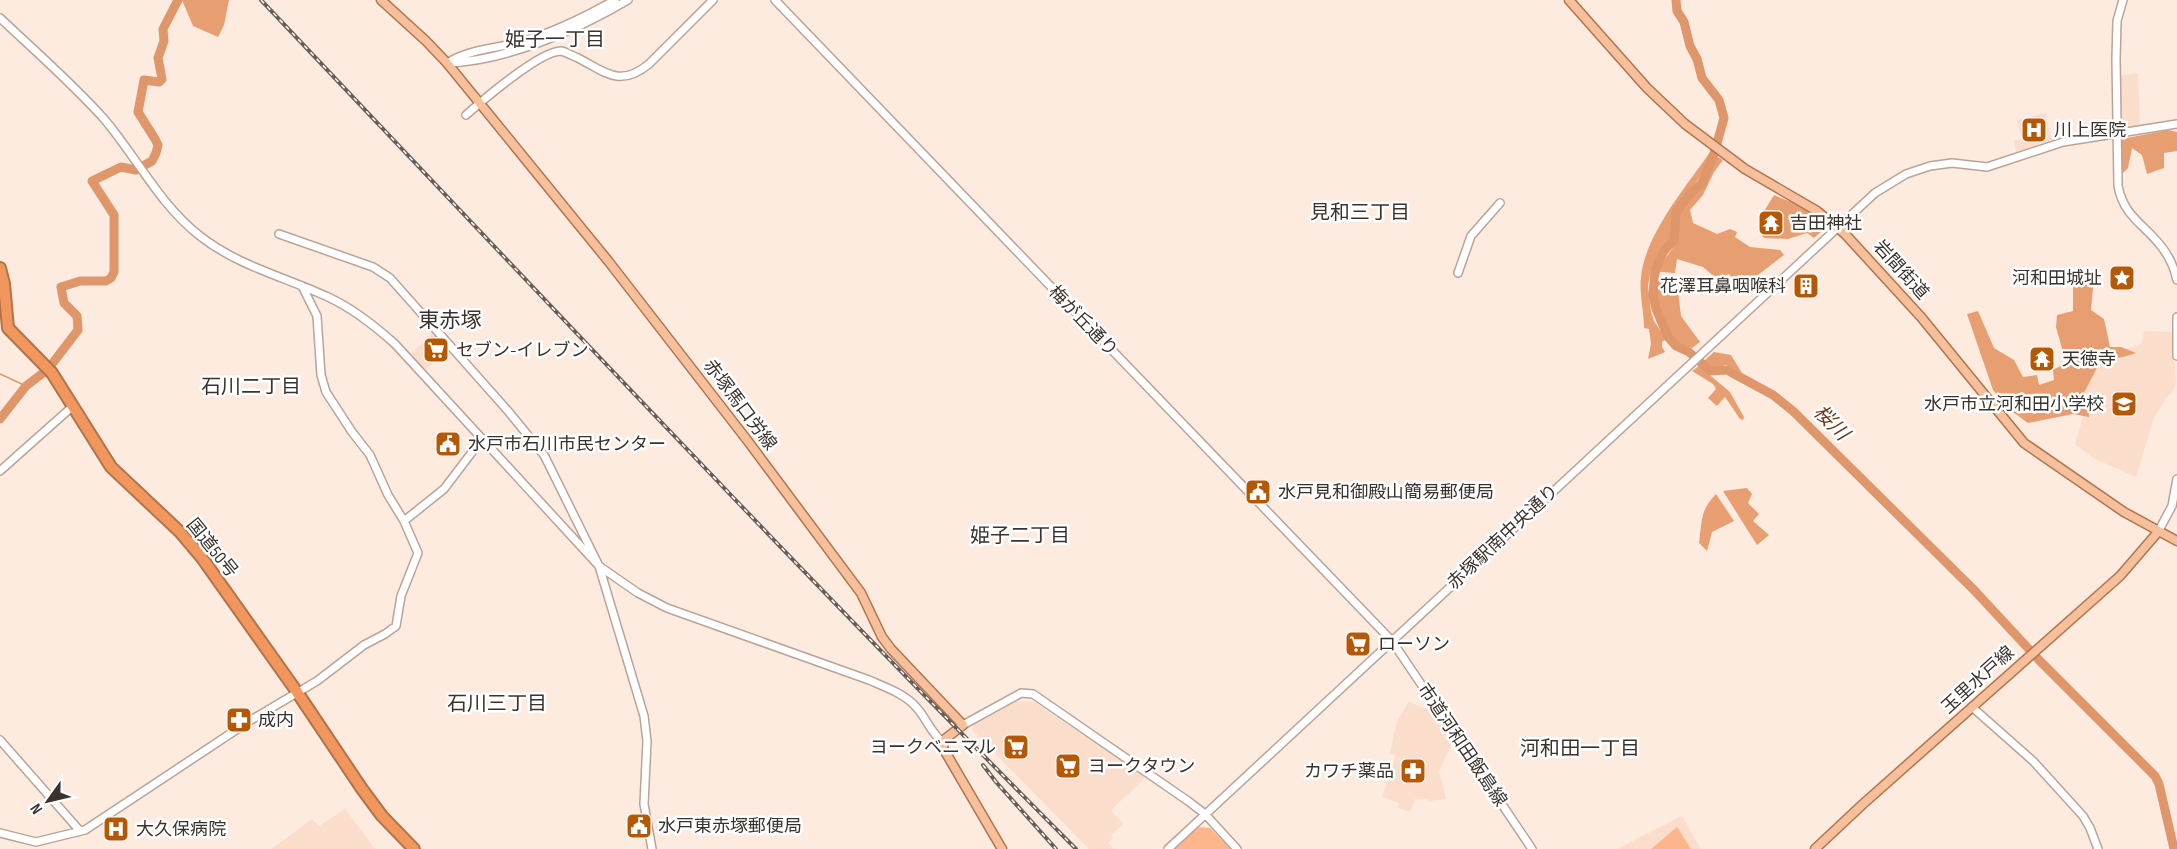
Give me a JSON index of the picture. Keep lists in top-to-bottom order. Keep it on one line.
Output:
{"streets":{"highway":["国道50号"],"main road":["岩間街道","赤塚馬口労線","玉里水戸線"],"street":["梅が丘通り","赤塚駅南中央通り","市道河和田飯島線"]},"crossings":[["岩間街道","赤塚駅南中央通り"],["岩間街道","玉里水戸線"],["梅が丘通り","赤塚駅南中央通り"],["梅が丘通り","市道河和田飯島線"],["赤塚駅南中央通り","市道河和田飯島線"]],"districts":["姫子一丁目","見和三丁目","東赤塚","石川二丁目","姫子二丁目","石川三丁目","河和田一丁目"],"water":["桜川"],"places":{"hospital":["川上医院","大久保病院"],"temple":["吉田神社","天徳寺"],"place":["河和田城址"],"building":["花澤耳鼻咽喉科"],"supermarket":["セブン-イレブン","ローソン","ヨークベニマル","ヨークタウン"],"school or university":["水戸市立河和田小学校"],"public building":["水戸市石川市民センター","水戸見和御殿山簡易郵便局","水戸東赤塚郵便局"],"pharmacy":["成内","カワチ薬品"]},"north":"bottom left"}
